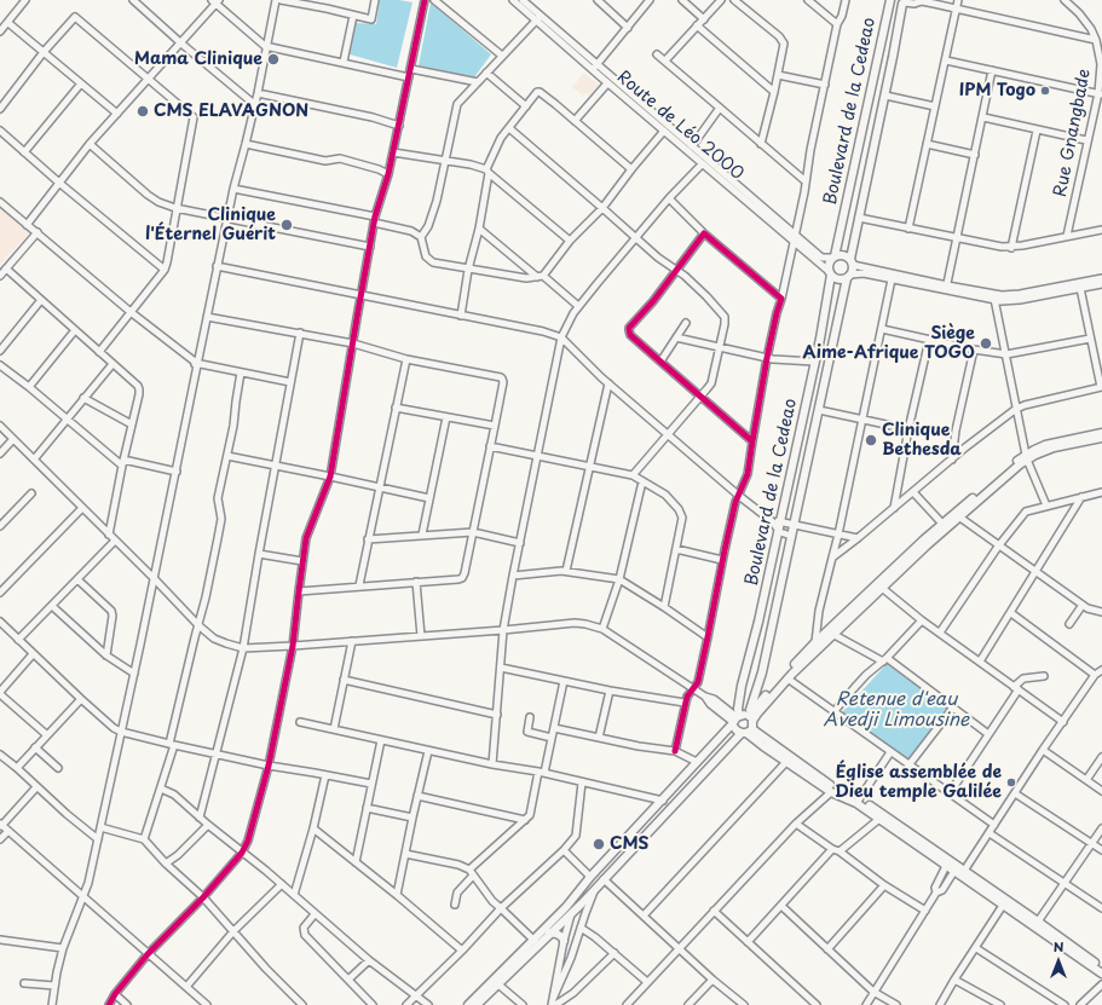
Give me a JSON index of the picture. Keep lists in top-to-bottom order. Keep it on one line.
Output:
{"streets":{"main road":["Boulevard de la Cedeao"],"street":["Route de Léo 2000","Rue Gnangbade"]},"crossings":[["Boulevard de la Cedeao","Route de Léo 2000"]],"water":["Retenue d'eau Avedji Limousine"],"places":["Mama Clinique","IPM Togo","CMS ELAVAGNON","Clinique l'Éternel Guérit","Siège Aime-Afrique TOGO","Clinique Bethesda","Église assemblée de Dieu temple Galilée","CMS"],"north":"top"}
